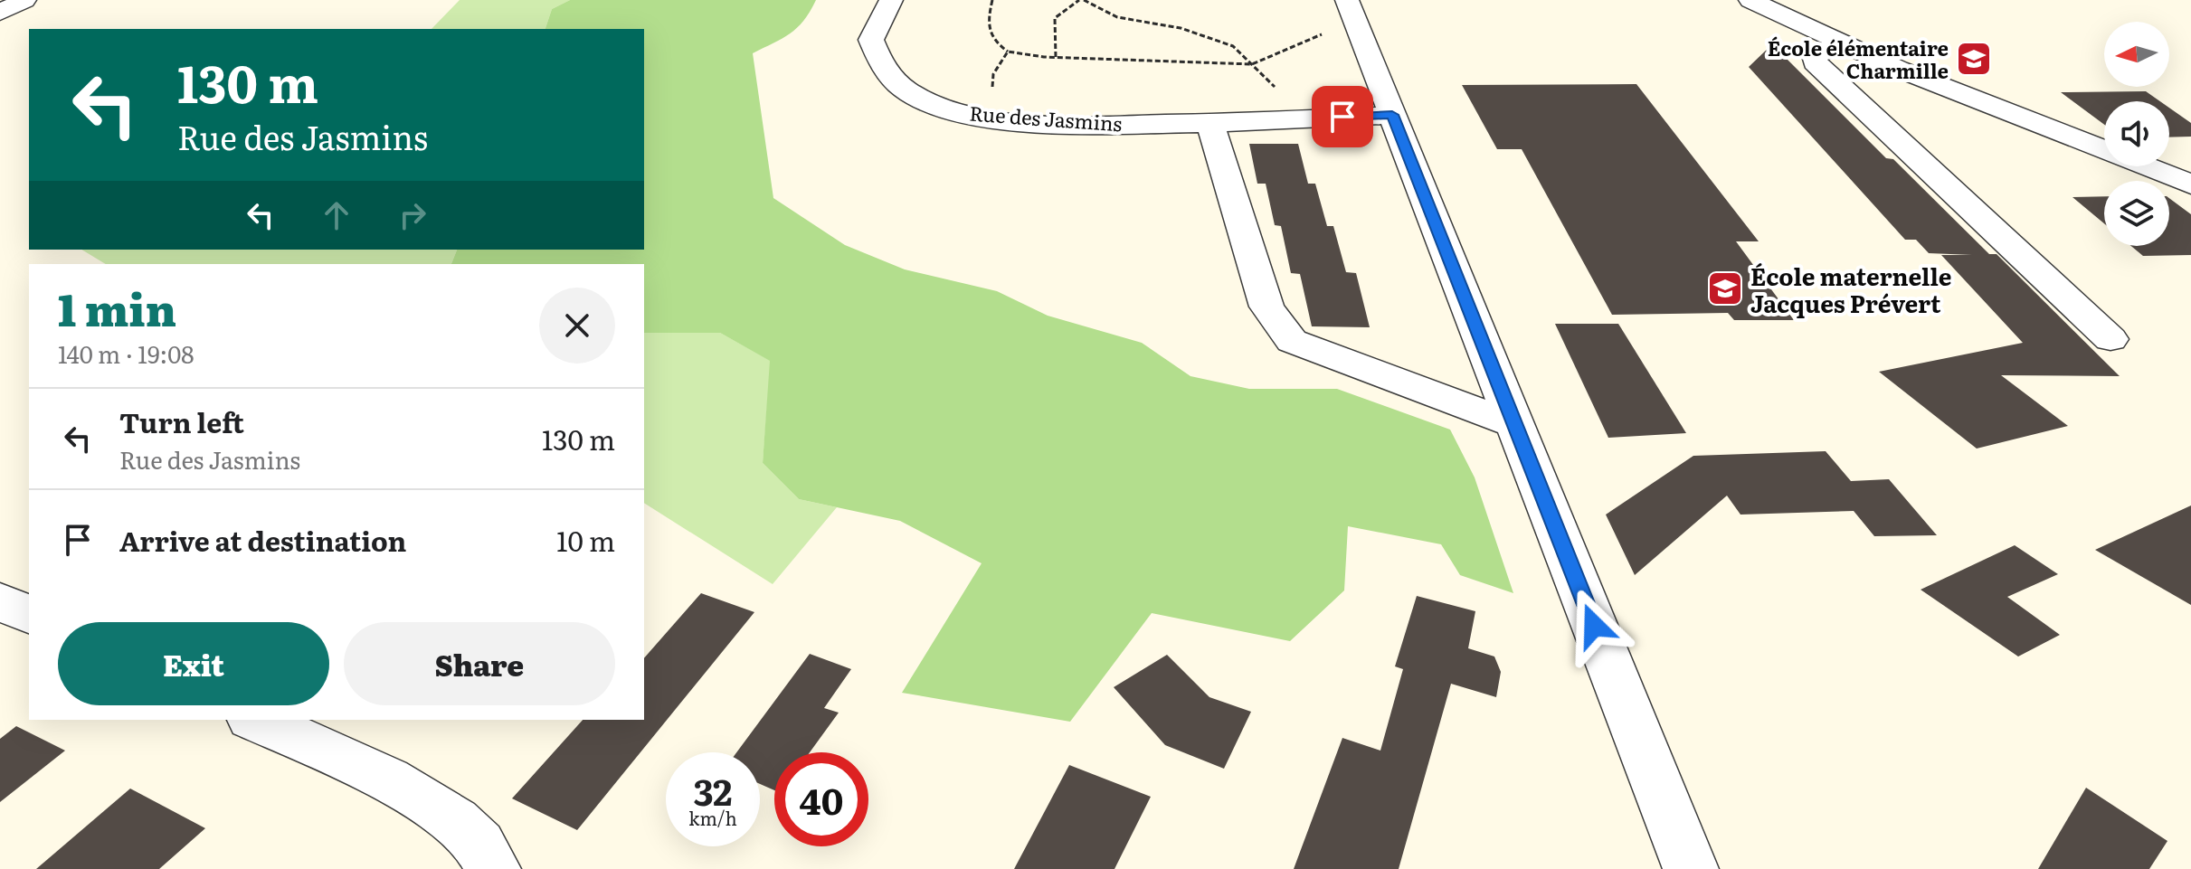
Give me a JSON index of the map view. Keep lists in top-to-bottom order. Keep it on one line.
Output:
{"streets":{"street":["Rue des Jasmins"]},"places":{"school or university":["École élémentaire Charmille","École maternelle Jacques Prévert"]},"north":"left","page":{"turn":["130 m","Rue des Jasmins"],"heading":["1 min","140 m · 19:08"],"list":[{"name":"Turn left","note":"Rue des Jasmins","value":"130 m"},{"name":"Arrive at destination","value":"10 m"}],"buttons":["Exit","Share"],"speed":"32 km/h","limit":"40"}}
